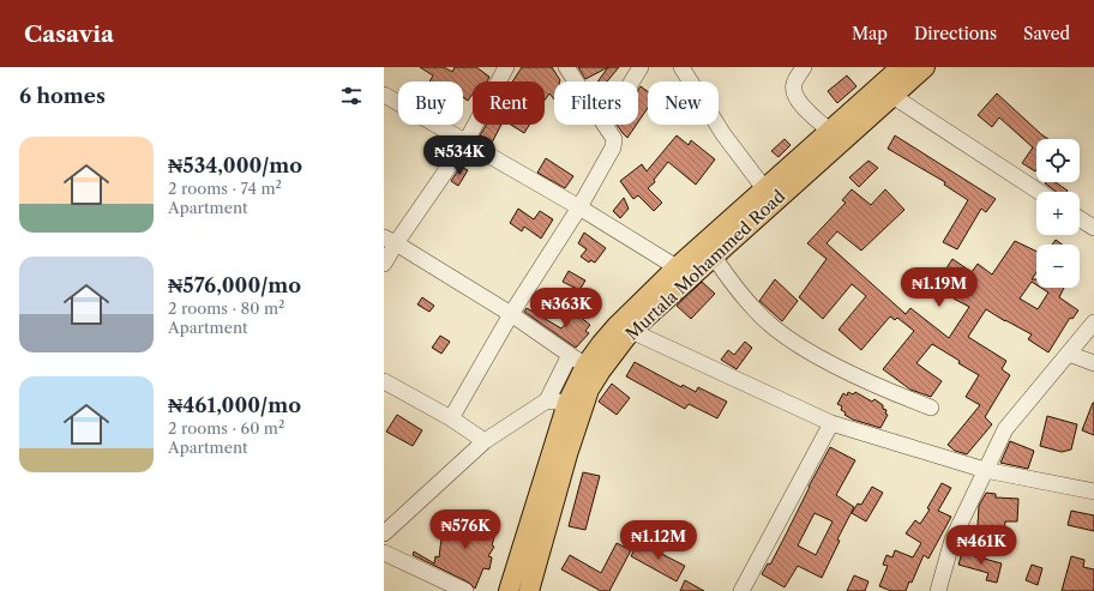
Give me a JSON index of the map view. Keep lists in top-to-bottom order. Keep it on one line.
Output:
{"streets":{"main road":["Murtala Mohammed Road"]},"page":{"header":"Casavia","nav":["Map","Directions","Saved"],"heading":"6 homes","chip":["Buy","Rent","Filters","New"],"list":[{"name":"₦534,000/mo","note":"2 rooms · 74 m² · Apartment"},{"name":"₦576,000/mo","note":"2 rooms · 80 m² · Apartment"},{"name":"₦461,000/mo","note":"2 rooms · 60 m² · Apartment"}],"price":["₦534K","₦1.19M","₦363K","₦576K","₦1.12M","₦461K"],"map_buttons":["+","−"]}}
